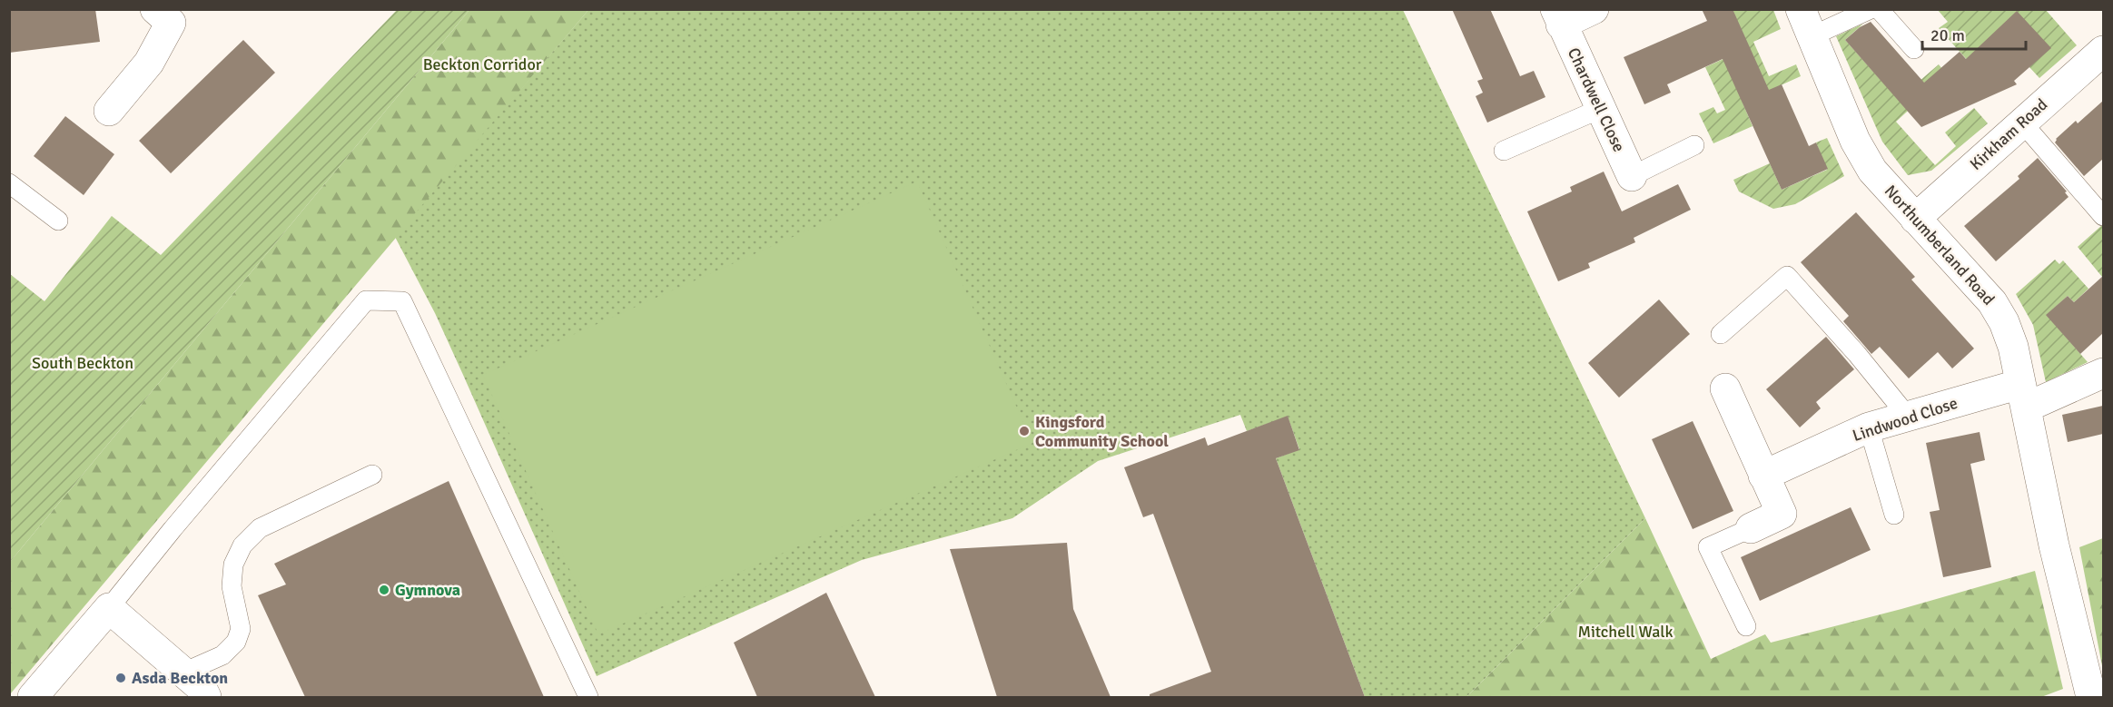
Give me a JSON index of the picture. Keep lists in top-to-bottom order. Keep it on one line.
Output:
{"streets":{"street":["Chardwell Close","Kirkham Road","Northumberland Road","Lindwood Close"]},"crossings":[["Kirkham Road","Northumberland Road"],["Northumberland Road","Lindwood Close"]],"parks":["Beckton Corridor","South Beckton","Mitchell Walk"],"places":["Kingsford Community School","Gymnova","Asda Beckton"],"scale_bar":"20 m"}
